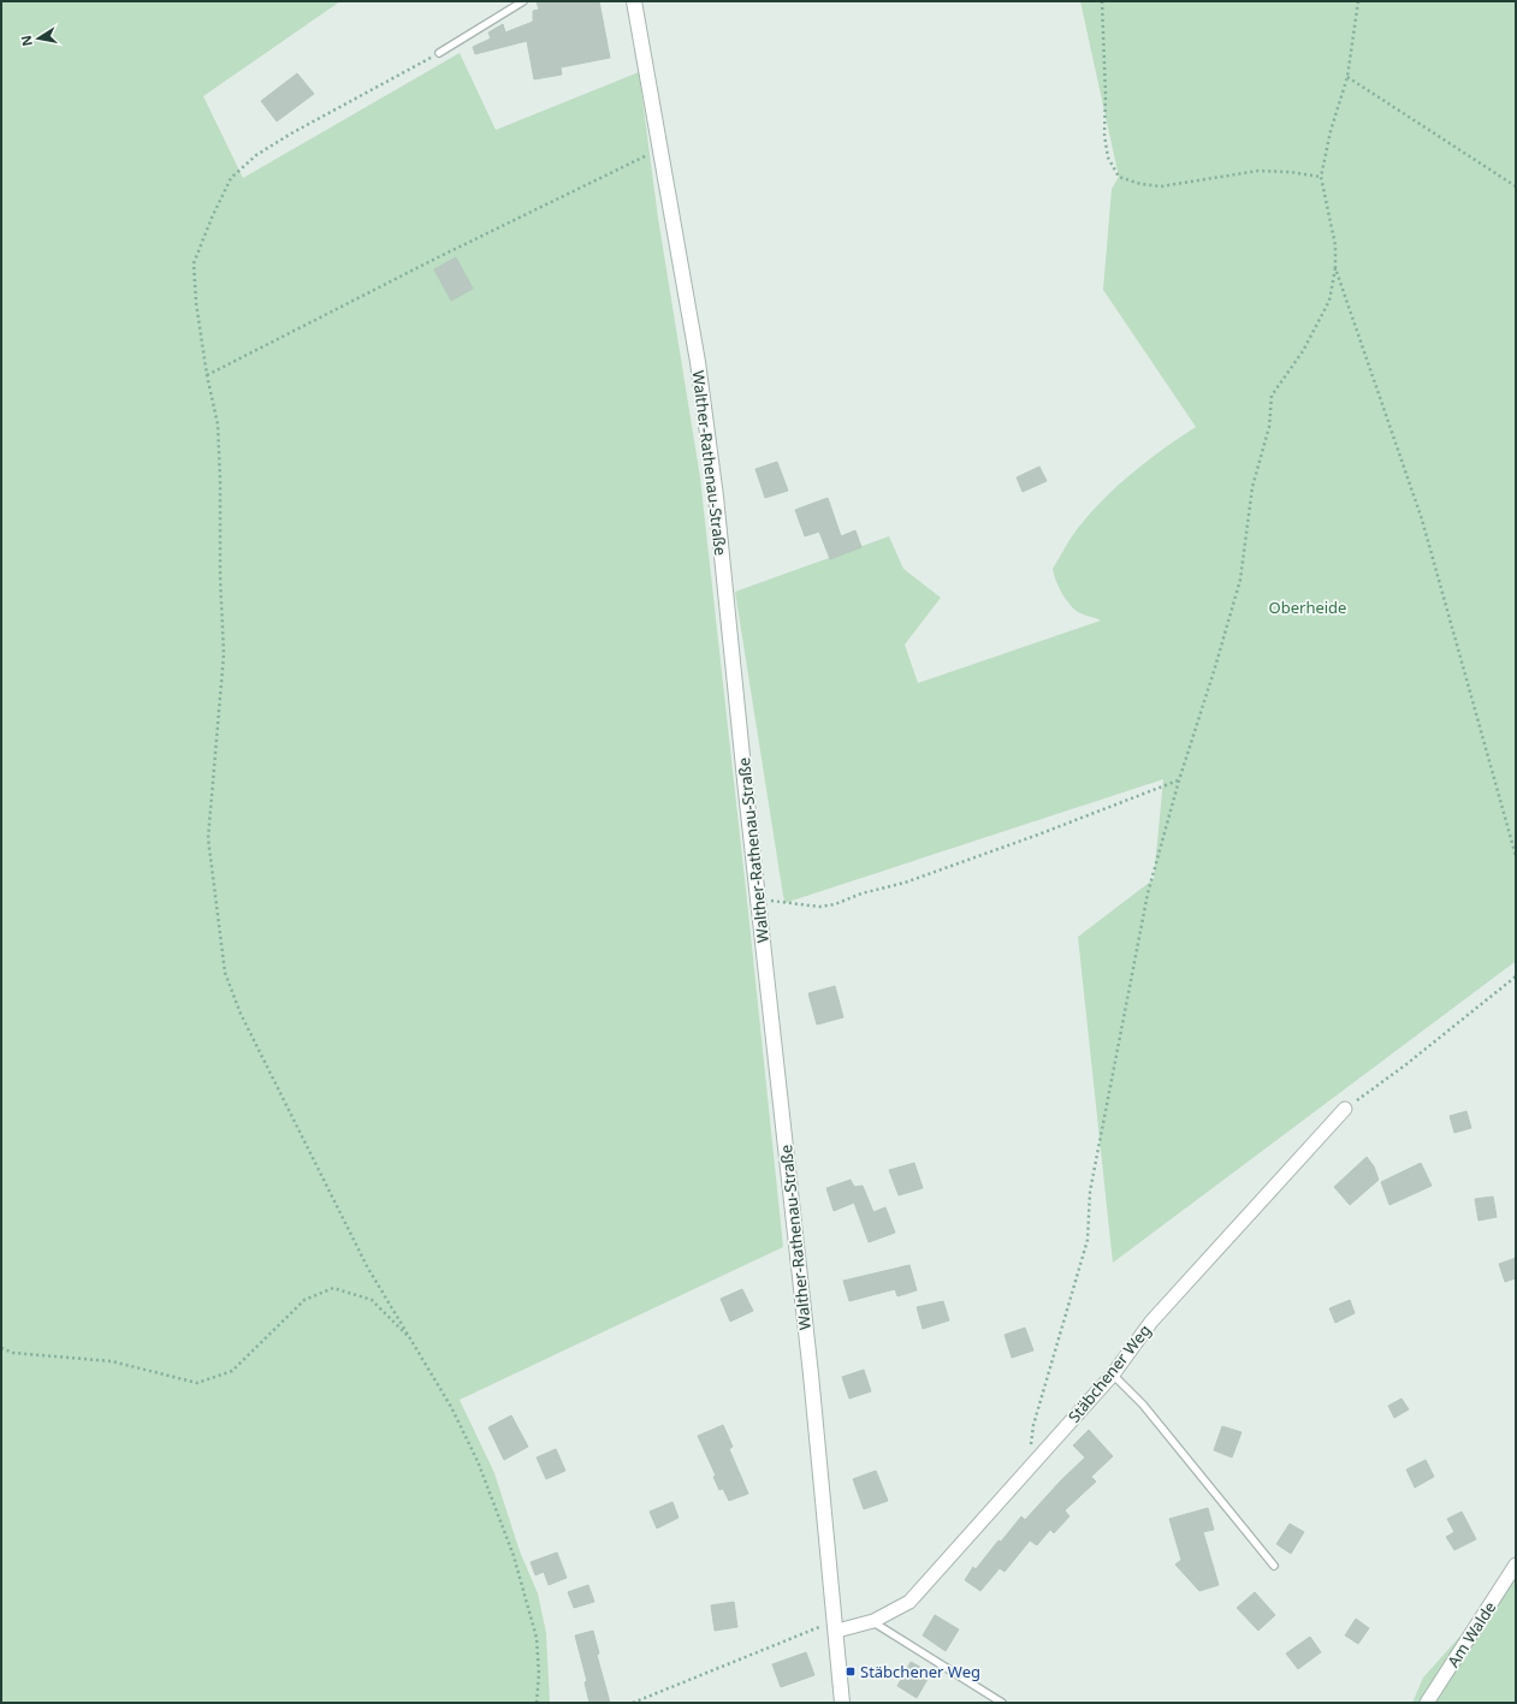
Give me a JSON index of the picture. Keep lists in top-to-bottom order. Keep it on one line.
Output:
{"streets":{"street":["Walther-Rathenau-Straße","Stäbchener Weg","Am Walde"]},"crossings":[["Walther-Rathenau-Straße","Stäbchener Weg"]],"parks":["Oberheide"],"places":{"transit":["Stäbchener Weg"]},"north":"left"}
